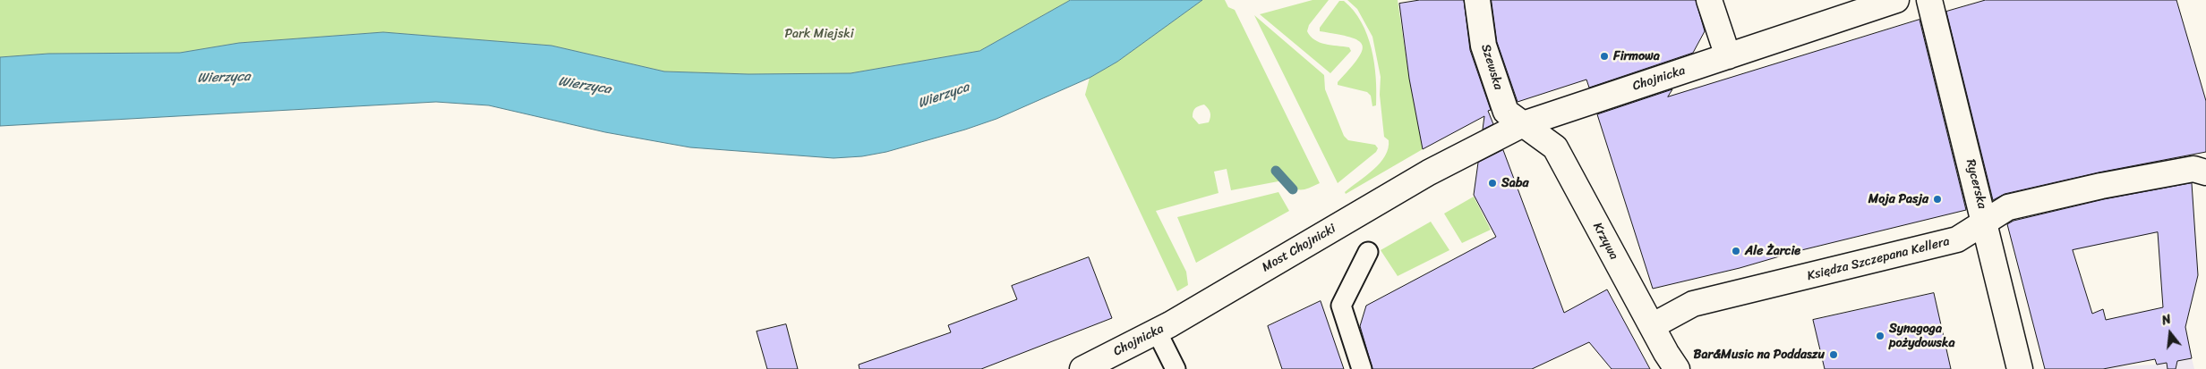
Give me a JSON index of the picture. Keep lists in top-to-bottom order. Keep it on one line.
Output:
{"streets":{"street":["Szewska","Chojnicka","Rycerska","Krzywa","Most Chojnicki","Księdza Szczepana Kellera"]},"crossings":[["Szewska","Chojnicka"],["Szewska","Krzywa"],["Chojnicka","Krzywa"],["Chojnicka","Most Chojnicki"],["Rycerska","Księdza Szczepana Kellera"],["Krzywa","Księdza Szczepana Kellera"]],"water":["Wierzyca"],"parks":["Park Miejski"],"places":["Firmowa","Saba","Moja Pasja","Ale Żarcie","Synagoga pożydowska","Bar&Music na Poddaszu"],"north":"top"}
